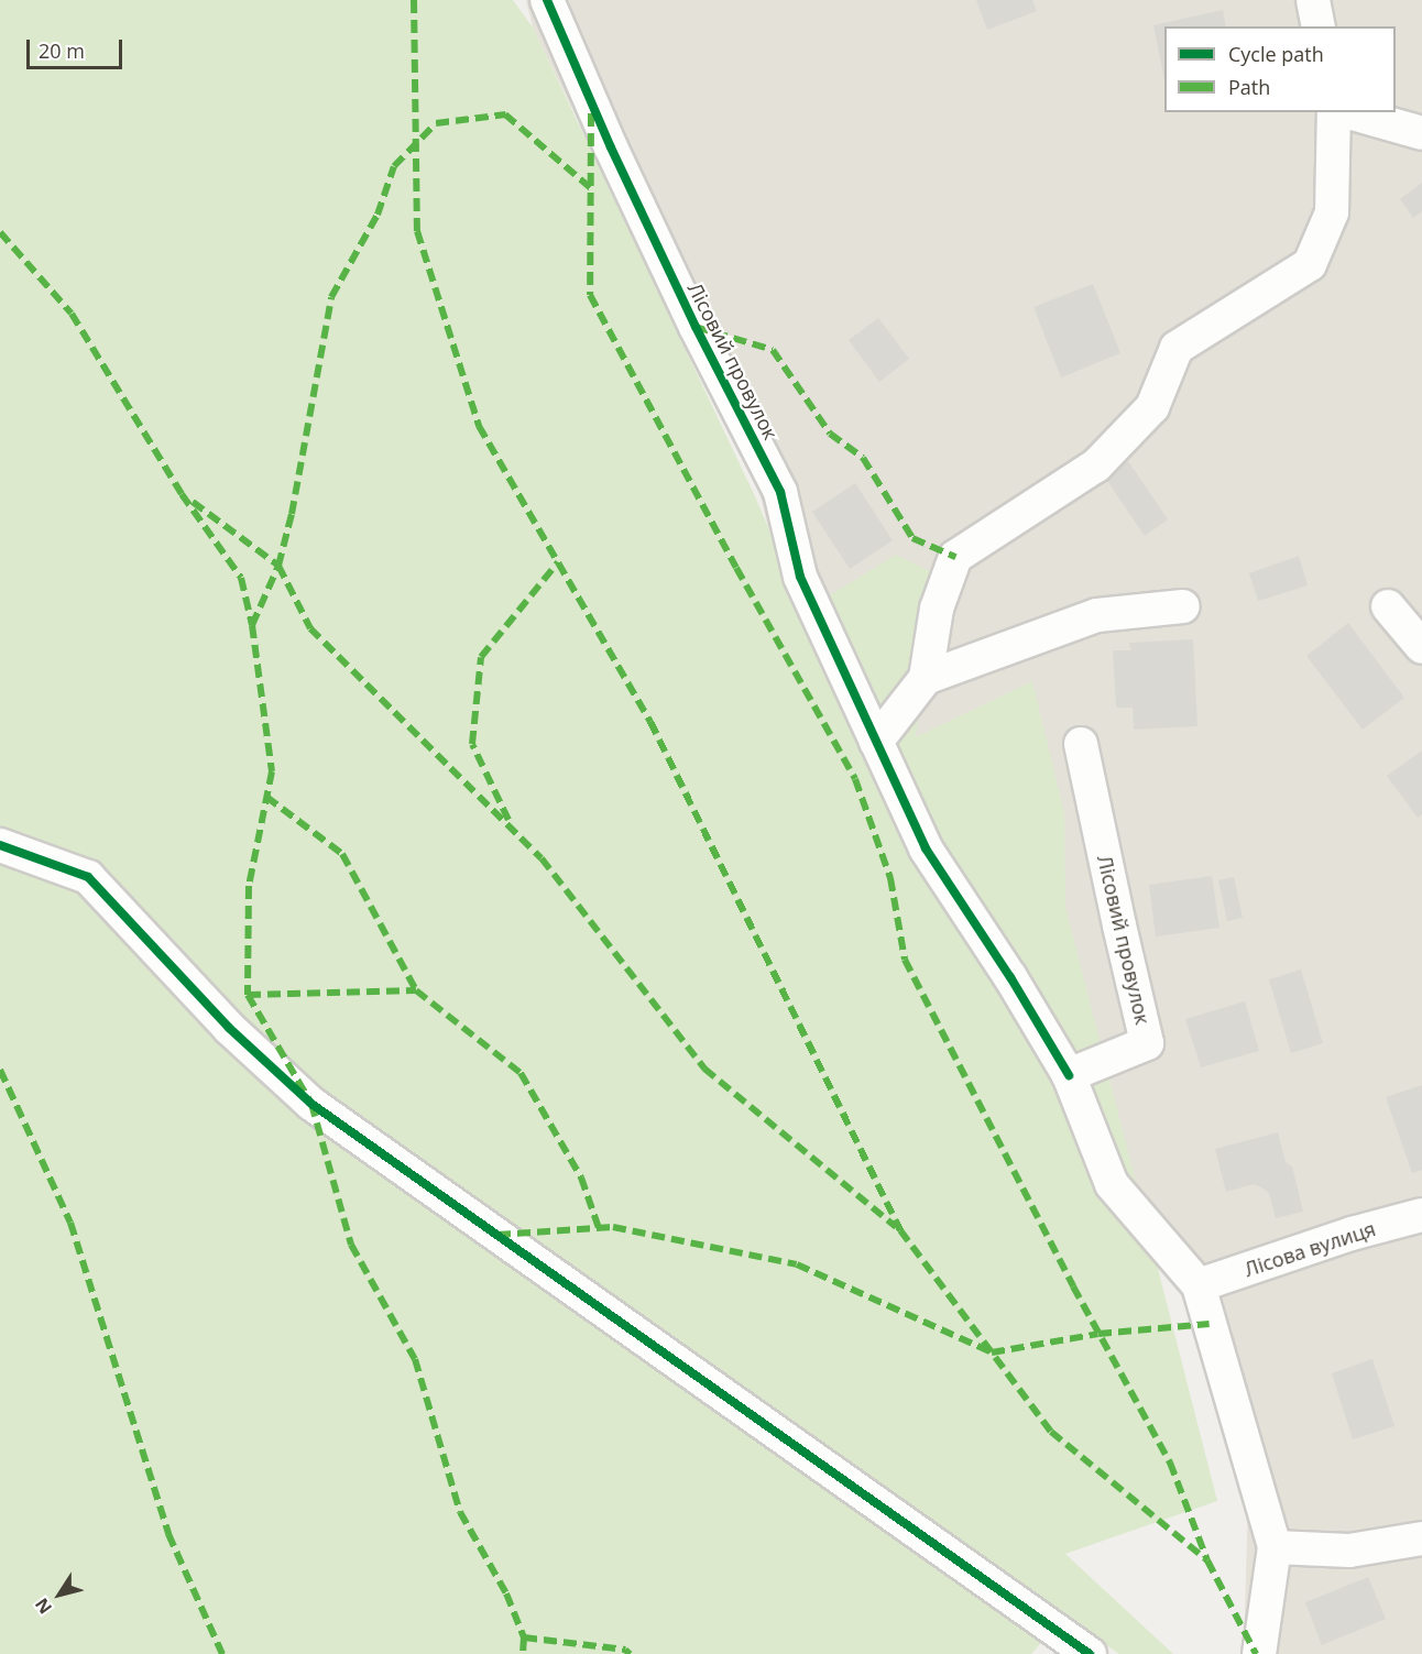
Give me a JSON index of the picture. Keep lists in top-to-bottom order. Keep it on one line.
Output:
{"streets":{"street":["Лісовий провулок","Лісова вулиця"]},"legend":["Cycle path","Path"],"scale_bar":"20 m","north":"bottom left"}
